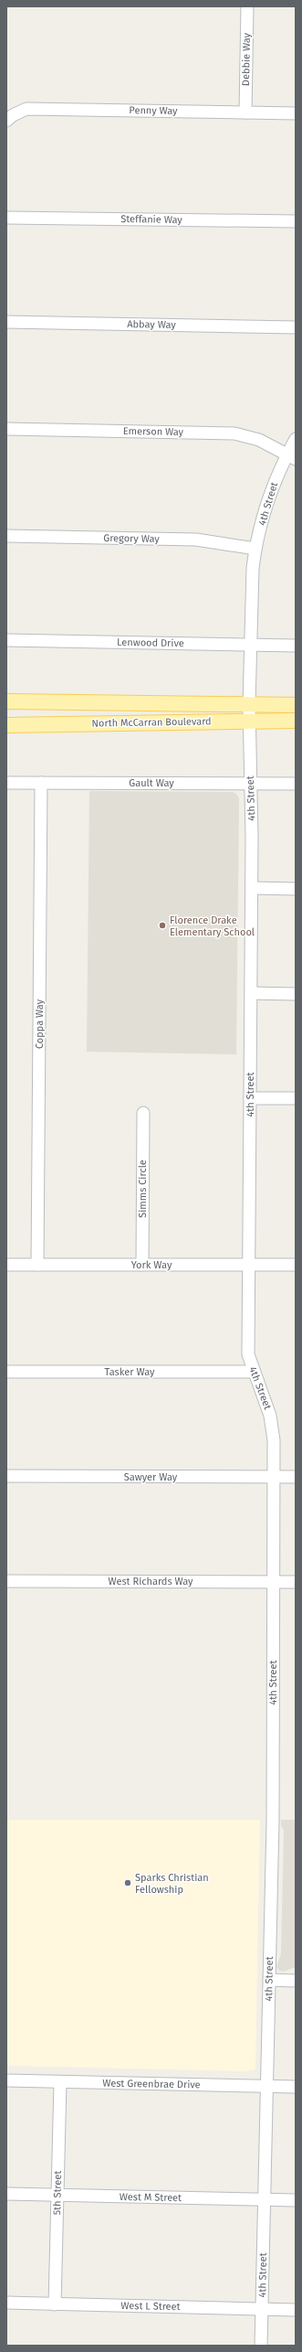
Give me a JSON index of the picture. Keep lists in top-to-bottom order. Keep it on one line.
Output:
{"streets":{"main road":["North McCarran Boulevard"],"street":["Debbie Way","Penny Way","Steffanie Way","Abbay Way","Emerson Way","4th Street","Gregory Way","Lenwood Drive","Gault Way","Coppa Way","Simms Circle","York Way","Tasker Way","Sawyer Way","West Richards Way","West Greenbrae Drive","5th Street","West M Street","West L Street"]},"crossings":[["Debbie Way","Penny Way"],["Emerson Way","4th Street"],["4th Street","Gregory Way"],["4th Street","Lenwood Drive"],["4th Street","North McCarran Boulevard"],["4th Street","Gault Way"],["4th Street","York Way"],["4th Street","Tasker Way"],["4th Street","Sawyer Way"],["4th Street","West Richards Way"],["4th Street","West Greenbrae Drive"],["4th Street","West M Street"],["4th Street","West L Street"],["Gault Way","Coppa Way"],["Coppa Way","York Way"],["Simms Circle","York Way"],["West Greenbrae Drive","5th Street"],["5th Street","West M Street"],["5th Street","West L Street"]],"places":["Florence Drake Elementary School","Sparks Christian Fellowship"]}
